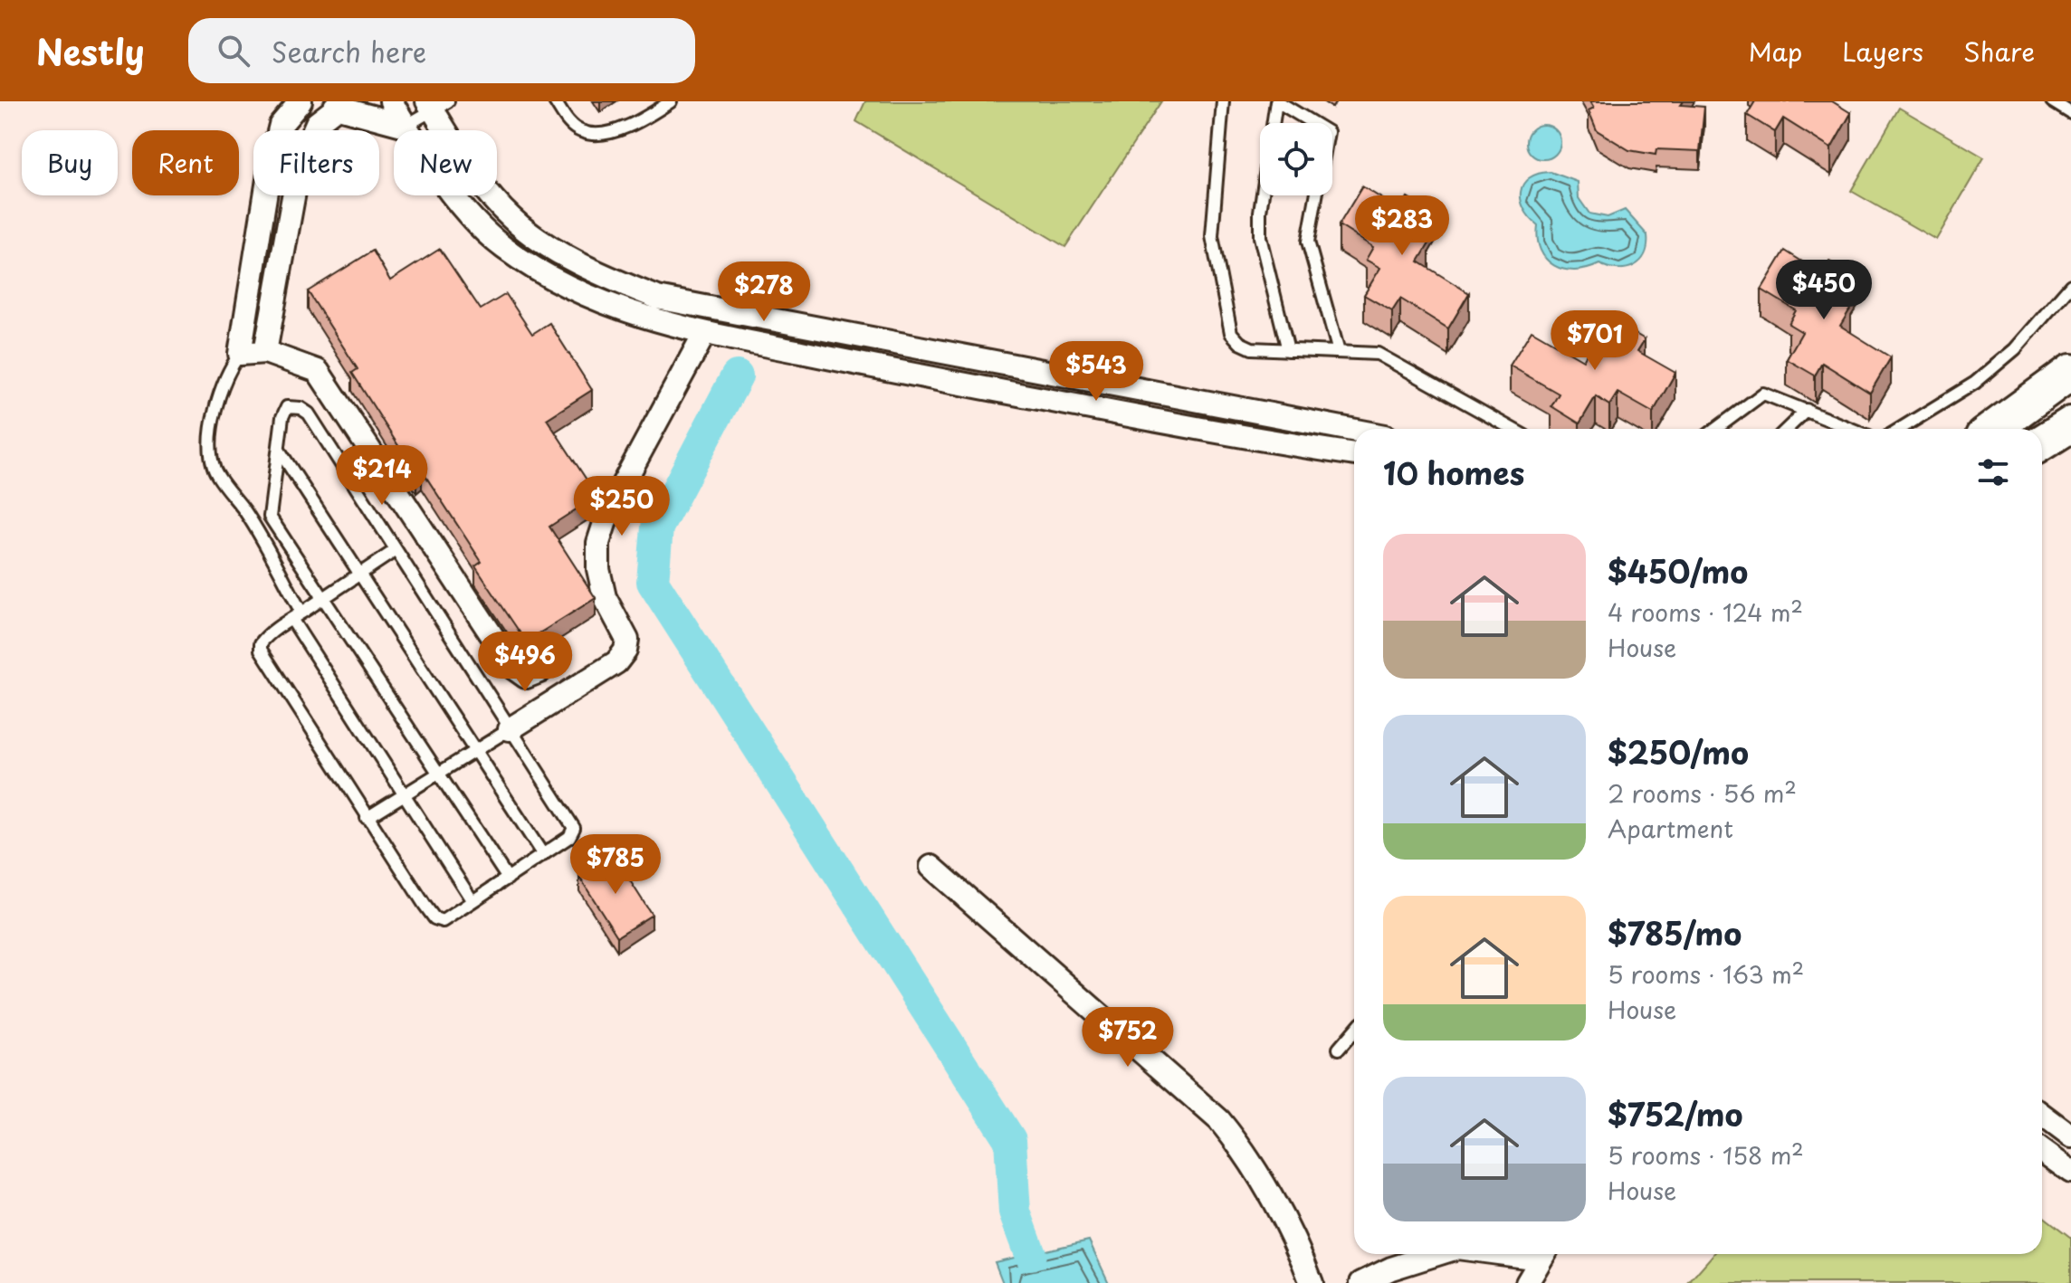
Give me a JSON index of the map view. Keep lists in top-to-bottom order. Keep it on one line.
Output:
{"page":{"header":"Nestly","search":"Search here","nav":["Map","Layers","Share"],"chip":["Buy","Rent","Filters","New"],"price":["$283","$450","$278","$701","$543","$214","$250","$496","$785","$752"],"heading":"10 homes","list":[{"name":"$450/mo","note":"4 rooms · 124 m² · House"},{"name":"$250/mo","note":"2 rooms · 56 m² · Apartment"},{"name":"$785/mo","note":"5 rooms · 163 m² · House"},{"name":"$752/mo","note":"5 rooms · 158 m² · House"}]}}
